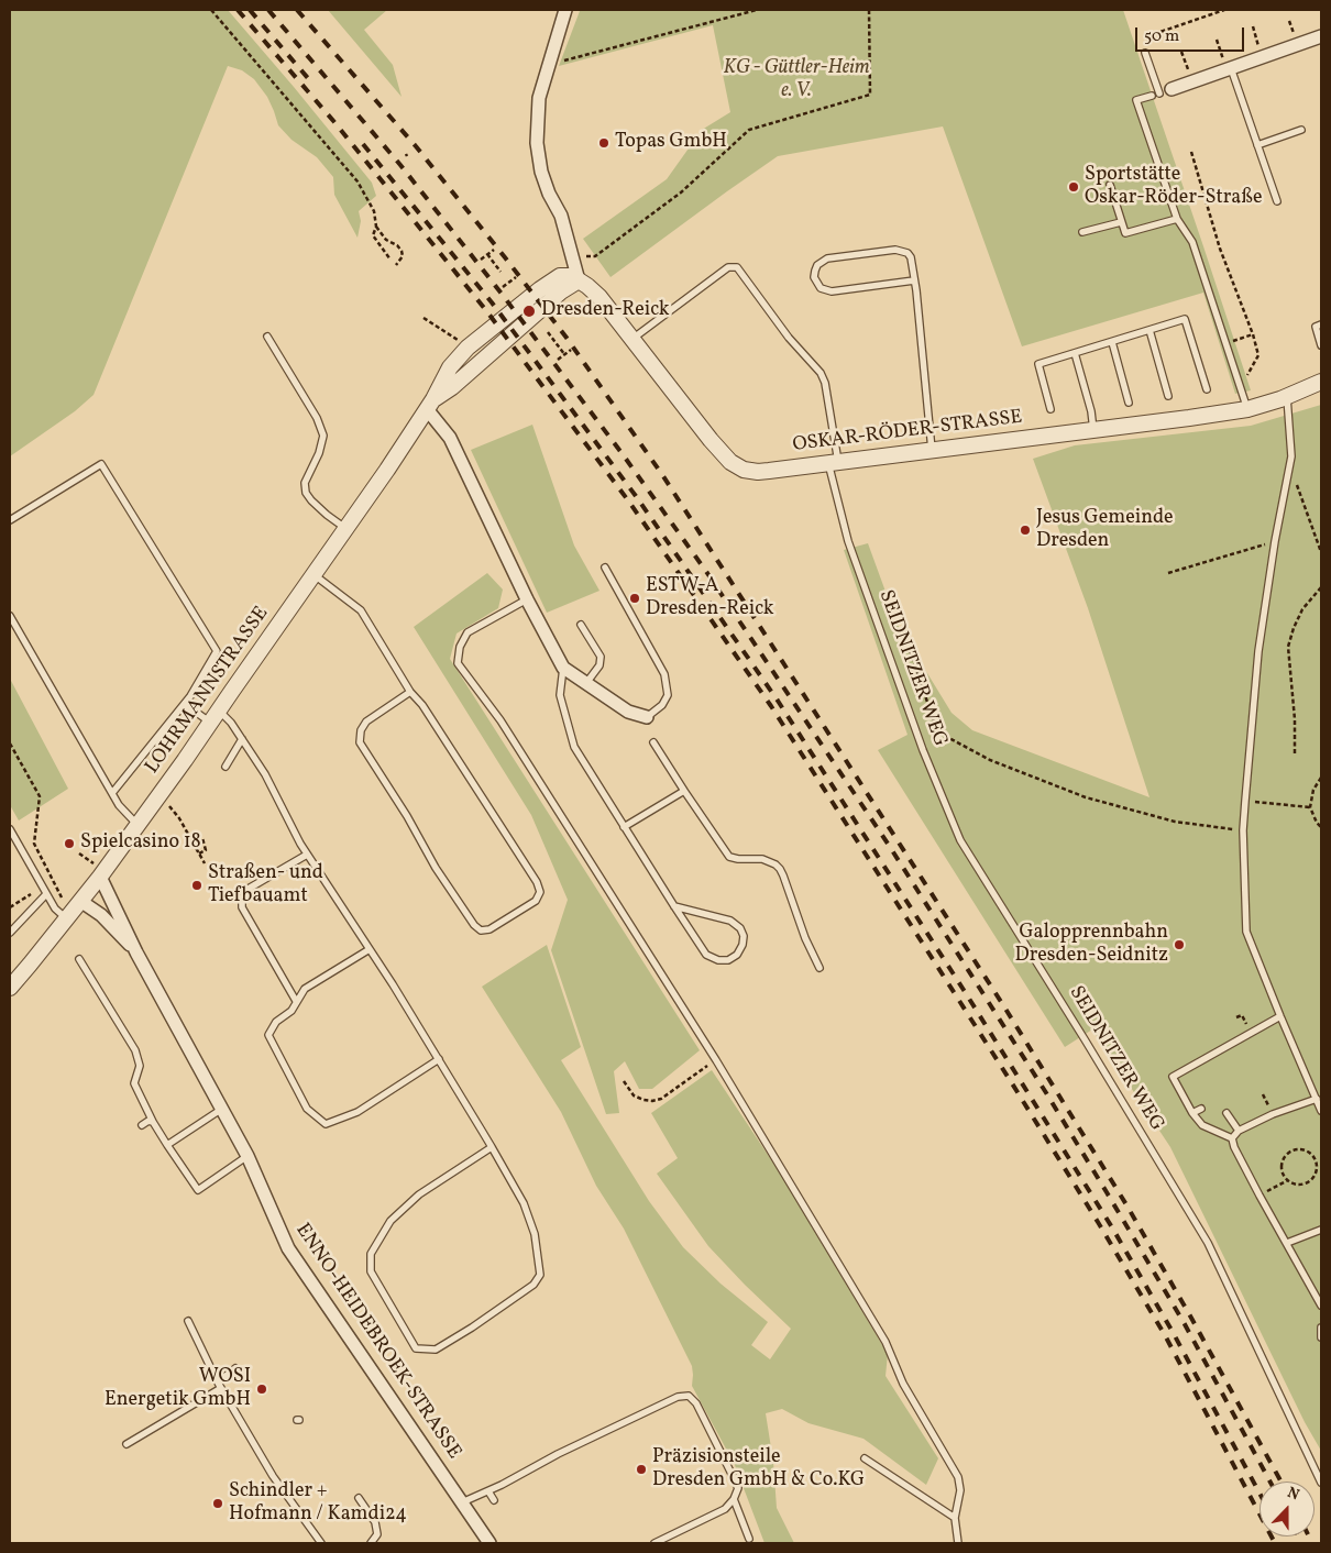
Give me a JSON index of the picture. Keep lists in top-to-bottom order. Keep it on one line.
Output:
{"streets":{"street":["OSKAR-RÖDER-STRASSE","LOHRMANNSTRASSE","ENNO-HEIDEBROEK-STRASSE"],"lane":["SEIDNITZER WEG"]},"crossings":[["OSKAR-RÖDER-STRASSE","SEIDNITZER WEG"],["OSKAR-RÖDER-STRASSE","LOHRMANNSTRASSE"],["LOHRMANNSTRASSE","ENNO-HEIDEBROEK-STRASSE"]],"parks":["KG - Güttler-Heim e. V."],"places":["Topas GmbH","Sportstätte Oskar-Röder-Straße","Dresden-Reick","Jesus Gemeinde Dresden","ESTW-A Dresden-Reick","Spielcasino 18","Straßen- und Tiefbauamt","Galopprennbahn Dresden-Seidnitz","WOSI Energetik GmbH","Präzisionsteile Dresden GmbH & Co.KG","Schindler + Hofmann / Kamdi24"],"scale_bar":"50 m","north":"top"}
